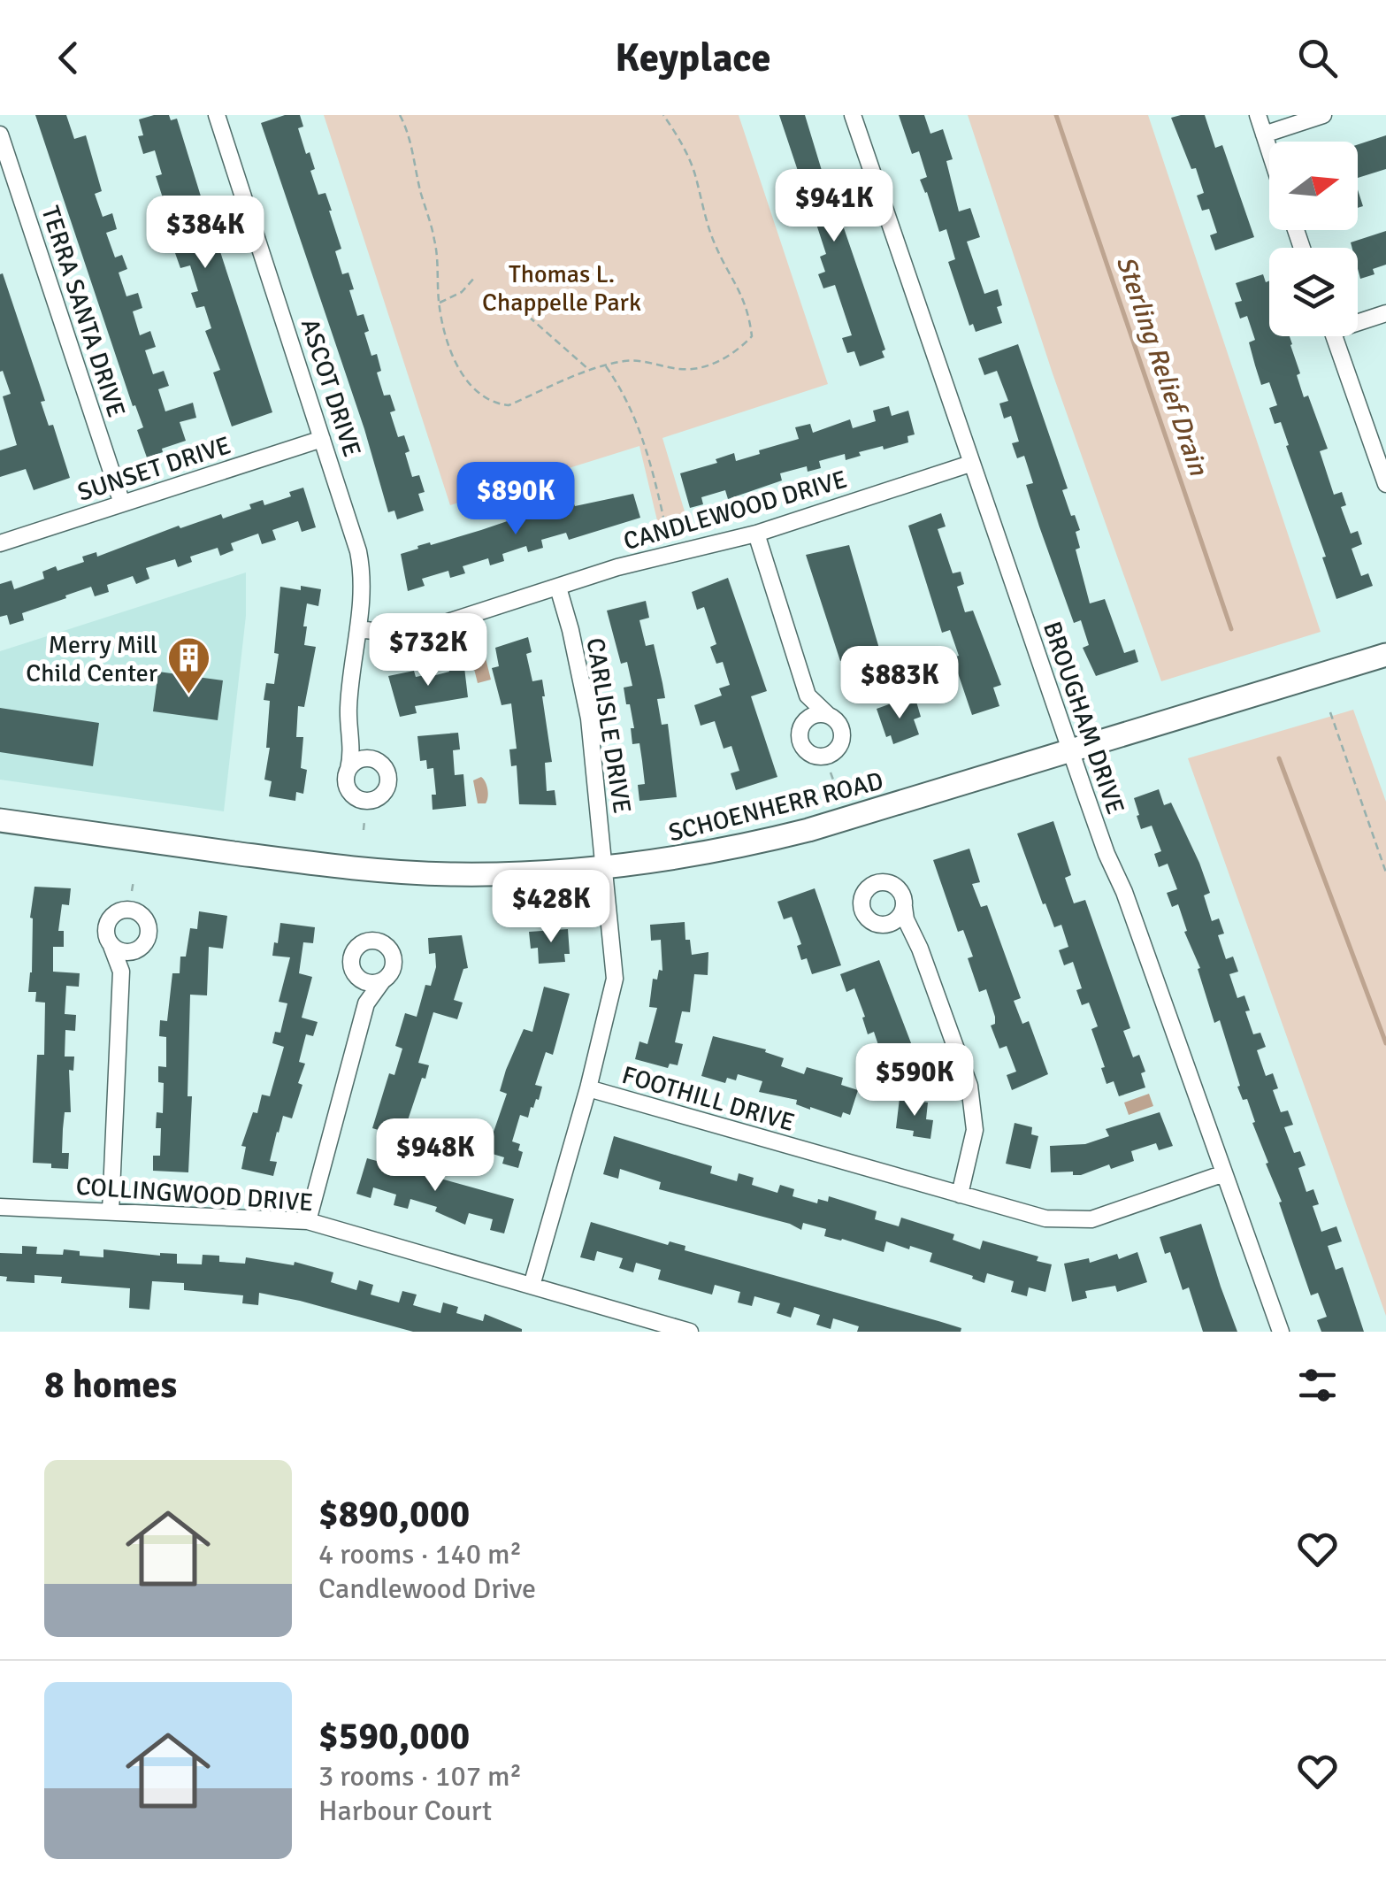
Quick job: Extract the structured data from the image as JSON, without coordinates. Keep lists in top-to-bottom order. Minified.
{"streets":{"main road":["SCHOENHERR ROAD"],"street":["TERRA SANTA DRIVE","ASCOT DRIVE","SUNSET DRIVE","CANDLEWOOD DRIVE","BROUGHAM DRIVE","CARLISLE DRIVE","FOOTHILL DRIVE","COLLINGWOOD DRIVE"]},"crossings":[["TERRA SANTA DRIVE","SUNSET DRIVE"],["ASCOT DRIVE","SUNSET DRIVE"],["ASCOT DRIVE","CANDLEWOOD DRIVE"],["CANDLEWOOD DRIVE","BROUGHAM DRIVE"],["CANDLEWOOD DRIVE","CARLISLE DRIVE"],["BROUGHAM DRIVE","SCHOENHERR ROAD"],["BROUGHAM DRIVE","FOOTHILL DRIVE"],["CARLISLE DRIVE","SCHOENHERR ROAD"],["CARLISLE DRIVE","FOOTHILL DRIVE"],["CARLISLE DRIVE","COLLINGWOOD DRIVE"]],"water":["Sterling Relief Drain"],"parks":["Thomas L. Chappelle Park"],"places":{"building":["Merry Mill Child Center"]},"north":"right","page":{"header":"Keyplace","price":["$941K","$384K","$890K","$732K","$883K","$428K","$590K","$948K"],"heading":"8 homes","list":[{"name":"$890,000","note":"4 rooms · 140 m² · Candlewood Drive"},{"name":"$590,000","note":"3 rooms · 107 m² · Harbour Court"}]}}
